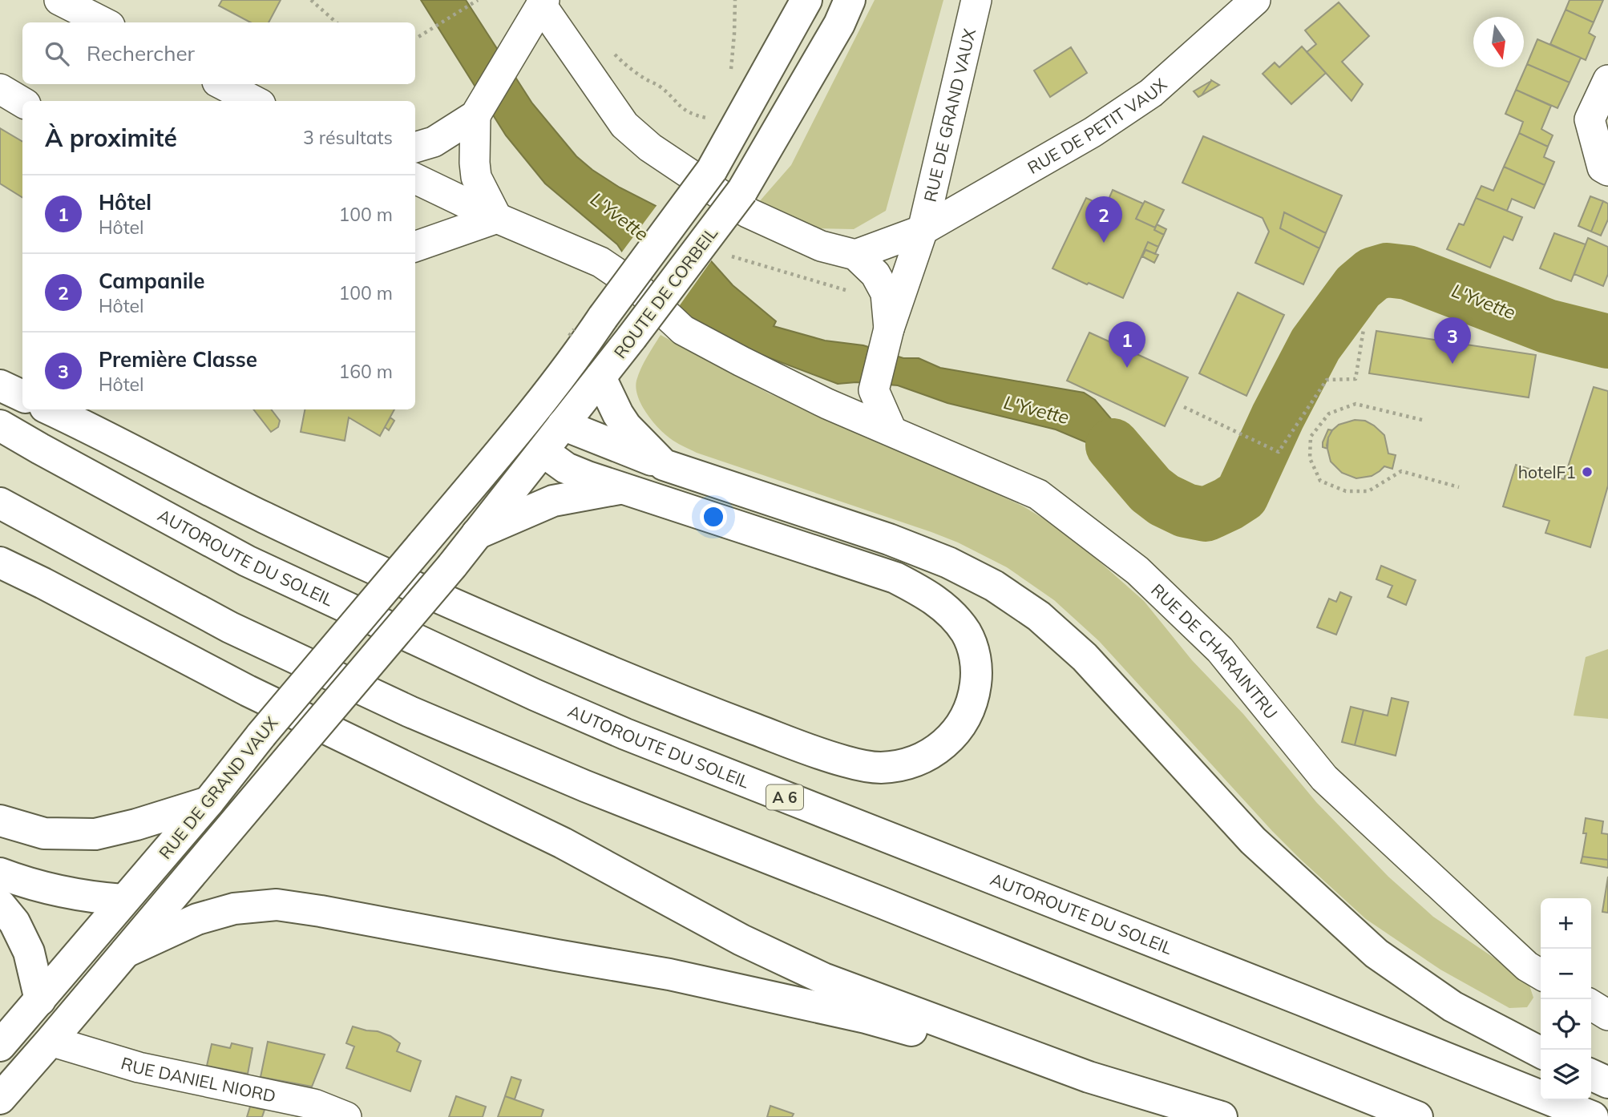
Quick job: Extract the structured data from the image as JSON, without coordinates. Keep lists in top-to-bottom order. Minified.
{"streets":{"main road":["RUE DE GRAND VAUX","ROUTE DE CORBEIL","AUTOROUTE DU SOLEIL","A 6"],"street":["RUE DE PETIT VAUX","RUE DE CHARAINTRU","RUE DANIEL NIORD"]},"crossings":[["RUE DE GRAND VAUX","RUE DE PETIT VAUX"],["RUE DE GRAND VAUX","ROUTE DE CORBEIL"],["RUE DE GRAND VAUX","RUE DANIEL NIORD"]],"water":["L'Yvette"],"places":["hotelF1"],"north":"bottom","page":{"search":"Rechercher","heading":["À proximité","3 résultats"],"list":[{"mark":"1","name":"Hôtel","note":"Hôtel","value":"100 m"},{"mark":"2","name":"Campanile","note":"Hôtel","value":"100 m"},{"mark":"3","name":"Première Classe","note":"Hôtel","value":"160 m"}],"pins":["2","3","1"],"map_buttons":["+","−"]}}
